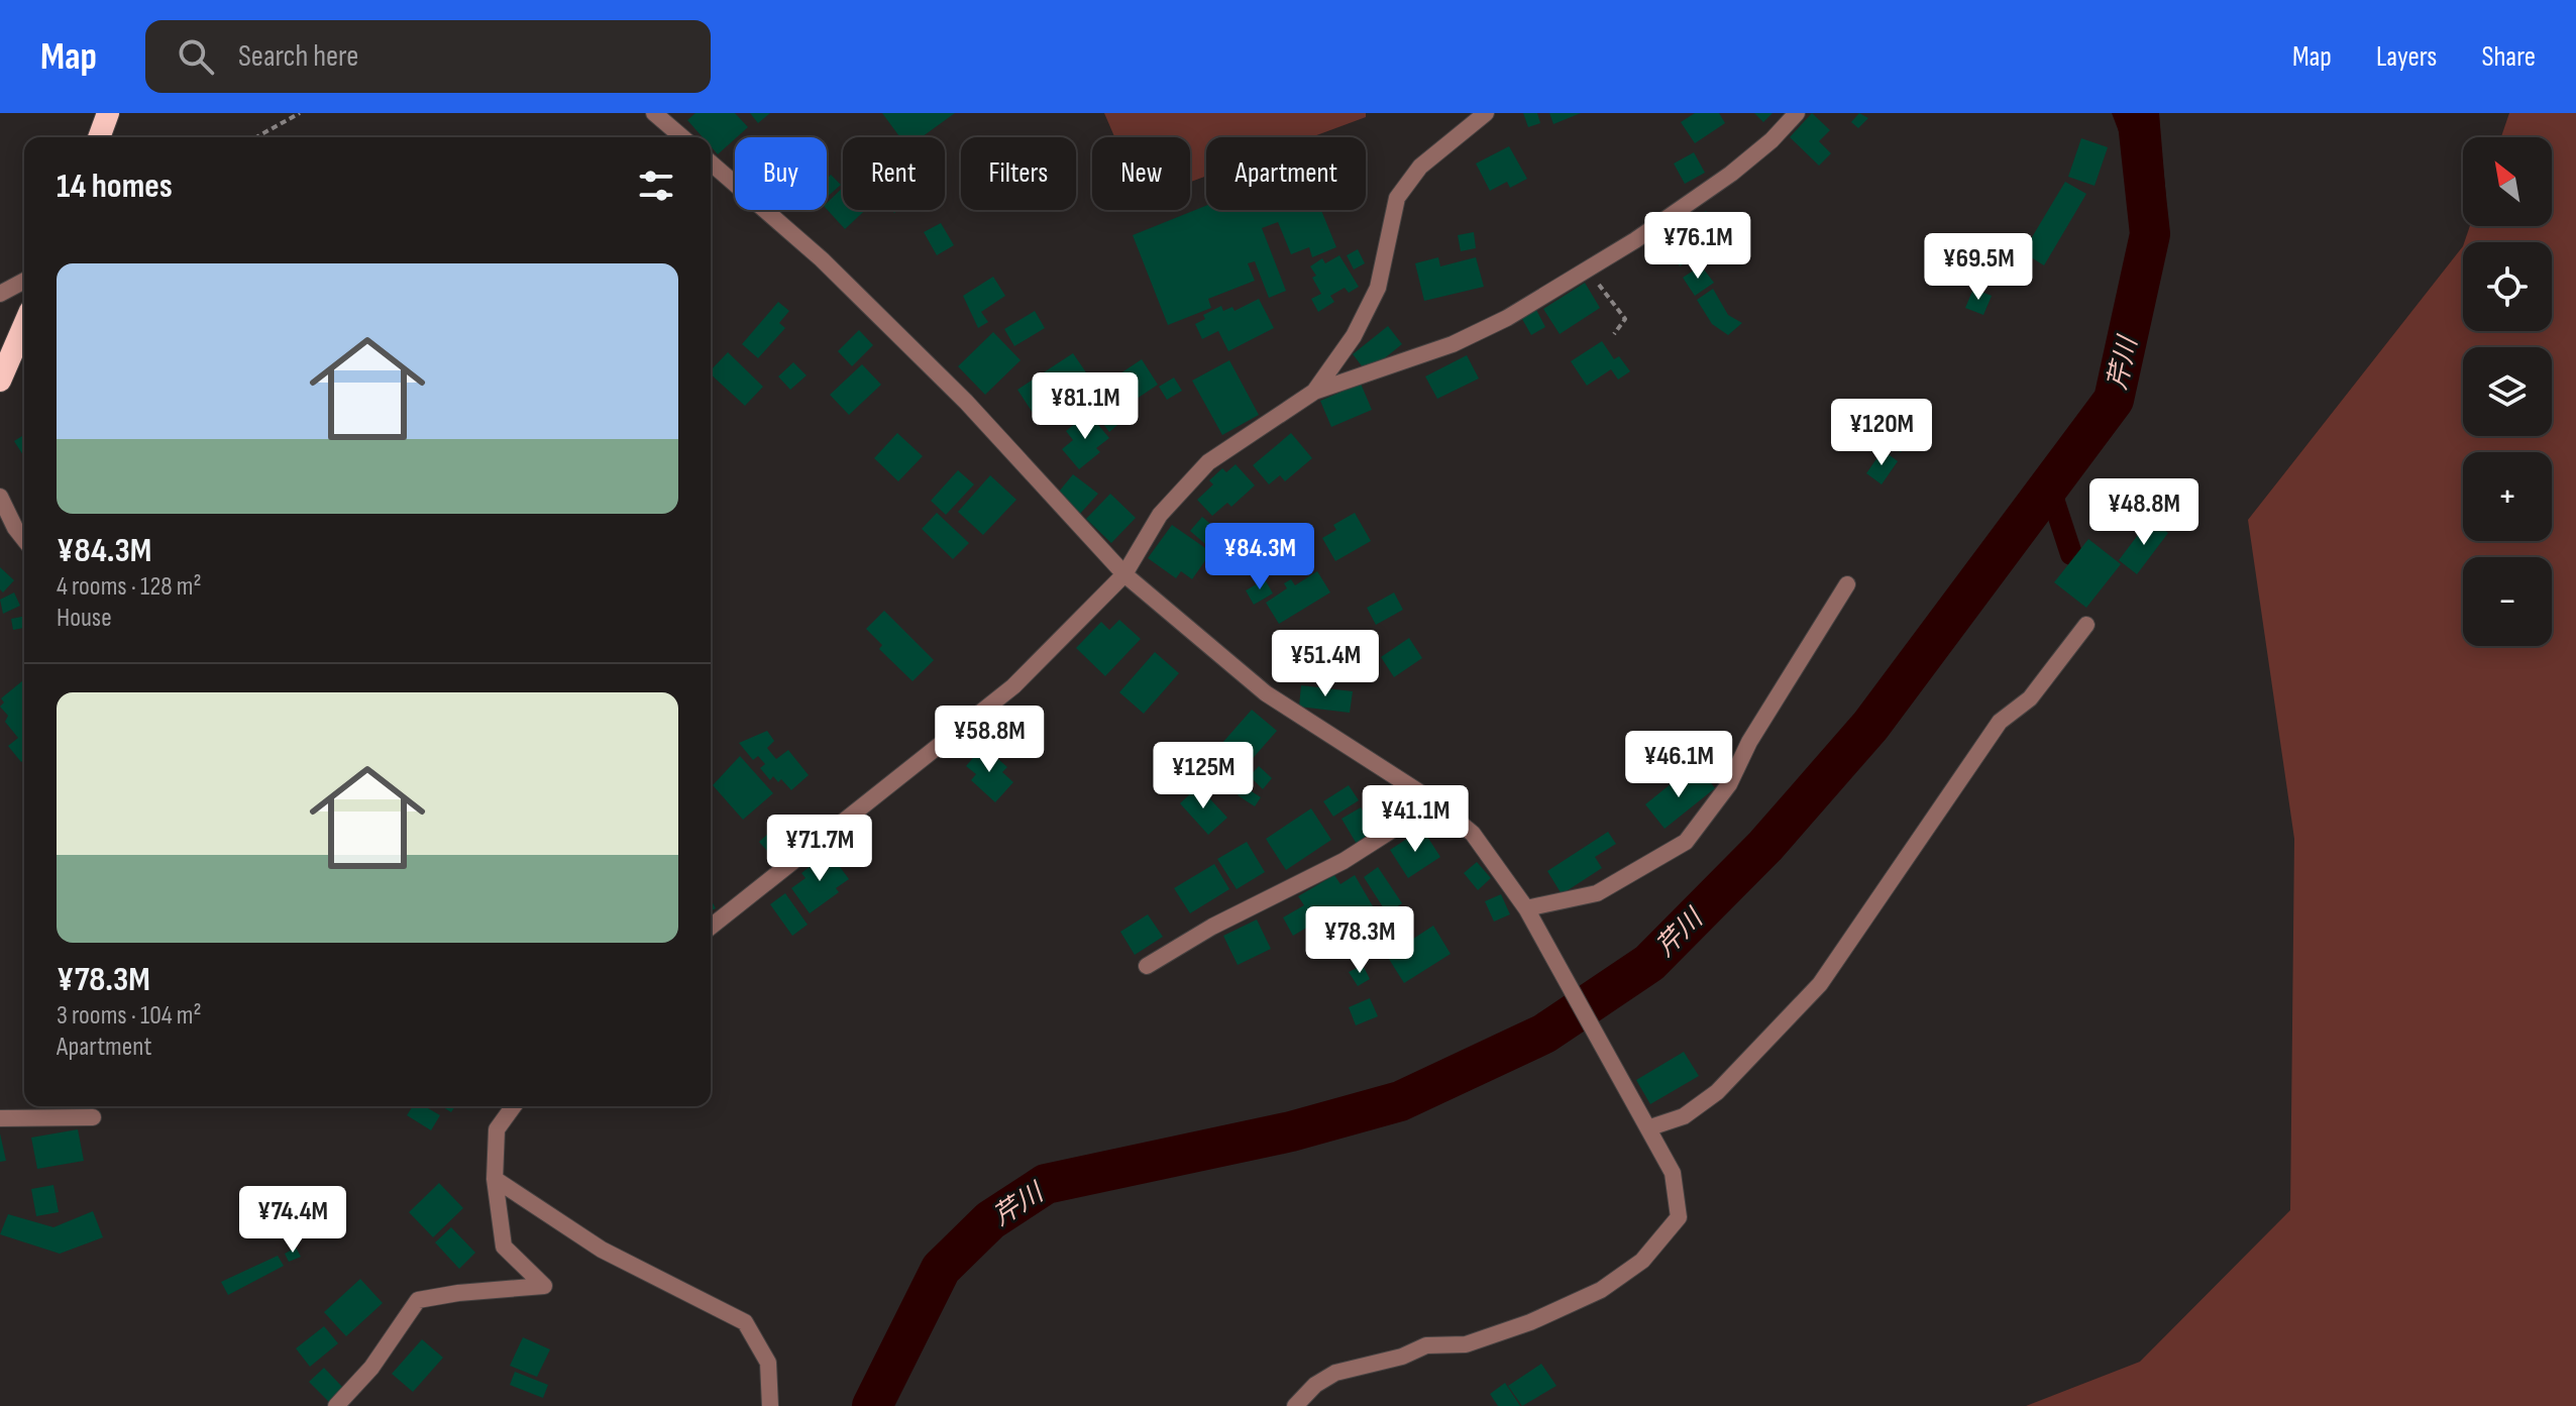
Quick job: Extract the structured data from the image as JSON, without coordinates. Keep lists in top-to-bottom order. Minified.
{"water":["芹川"],"north":"top left","page":{"header":"Map","search":"Search here","nav":["Map","Layers","Share"],"map_buttons":["+","−"],"chip":["Buy","Rent","Filters","New","Apartment"],"heading":"14 homes","price":["¥76.1M","¥69.5M","¥81.1M","¥120M","¥48.8M","¥84.3M","¥51.4M","¥58.8M","¥46.1M","¥125M","¥41.1M","¥71.7M","¥78.3M","¥74.4M"],"list":[{"name":"¥84.3M","note":"4 rooms · 128 m² · House"},{"name":"¥78.3M","note":"3 rooms · 104 m² · Apartment"}]}}
